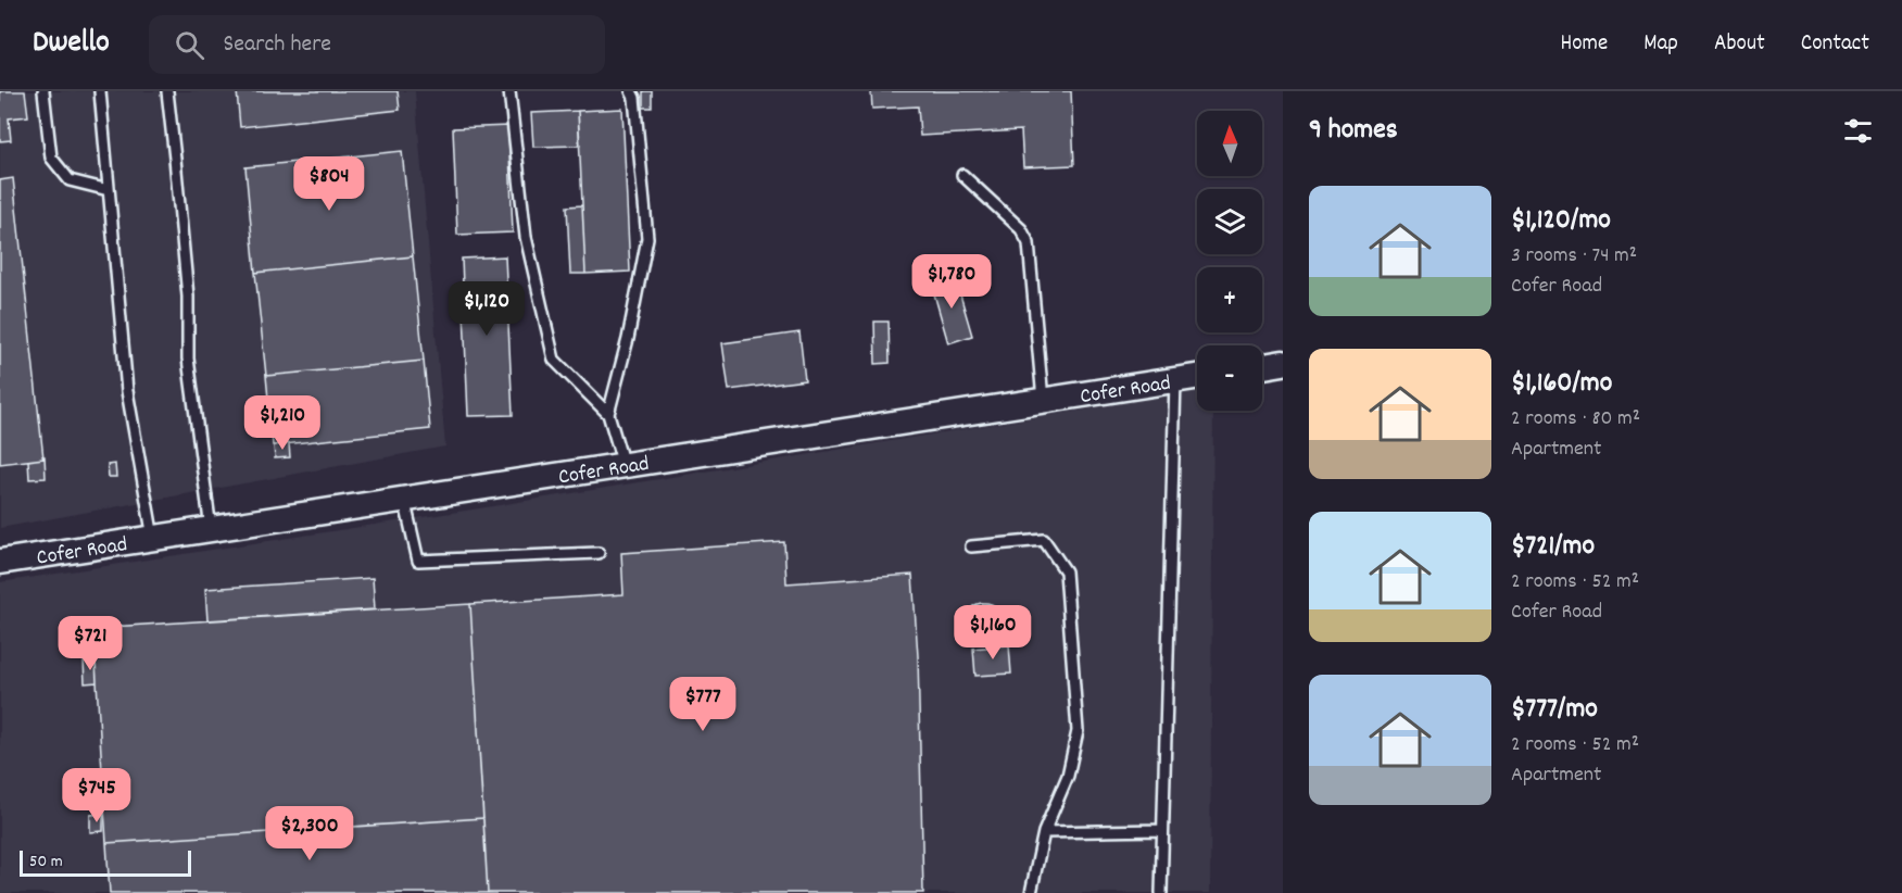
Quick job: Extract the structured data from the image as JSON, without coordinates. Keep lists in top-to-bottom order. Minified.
{"streets":{"street":["Cofer Road"]},"scale_bar":"50 m","north":"top","page":{"header":"Dwello","search":"Search here","nav":["Home","Map","About","Contact"],"heading":"9 homes","map_buttons":["+","−"],"price":["$804","$1,780","$1,120","$1,210","$1,160","$721","$777","$745","$2,300"],"list":[{"name":"$1,120/mo","note":"3 rooms · 74 m² · Cofer Road"},{"name":"$1,160/mo","note":"2 rooms · 80 m² · Apartment"},{"name":"$721/mo","note":"2 rooms · 52 m² · Cofer Road"},{"name":"$777/mo","note":"2 rooms · 52 m² · Apartment"}],"scale":"50 m"}}
